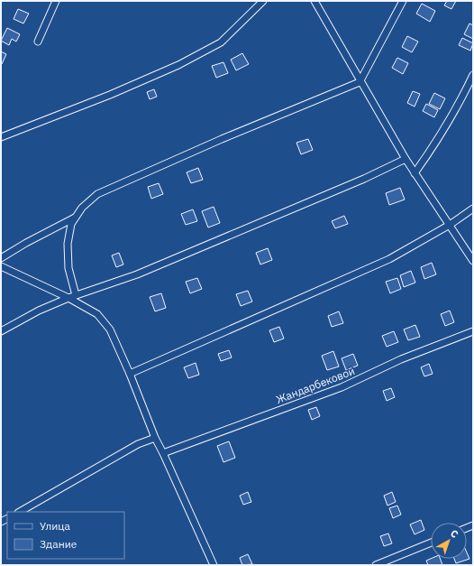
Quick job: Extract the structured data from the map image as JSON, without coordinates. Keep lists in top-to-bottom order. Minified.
{"streets":{"street":["Жандарбековой"]},"legend":["Улица","Здание"],"north":"top right"}
